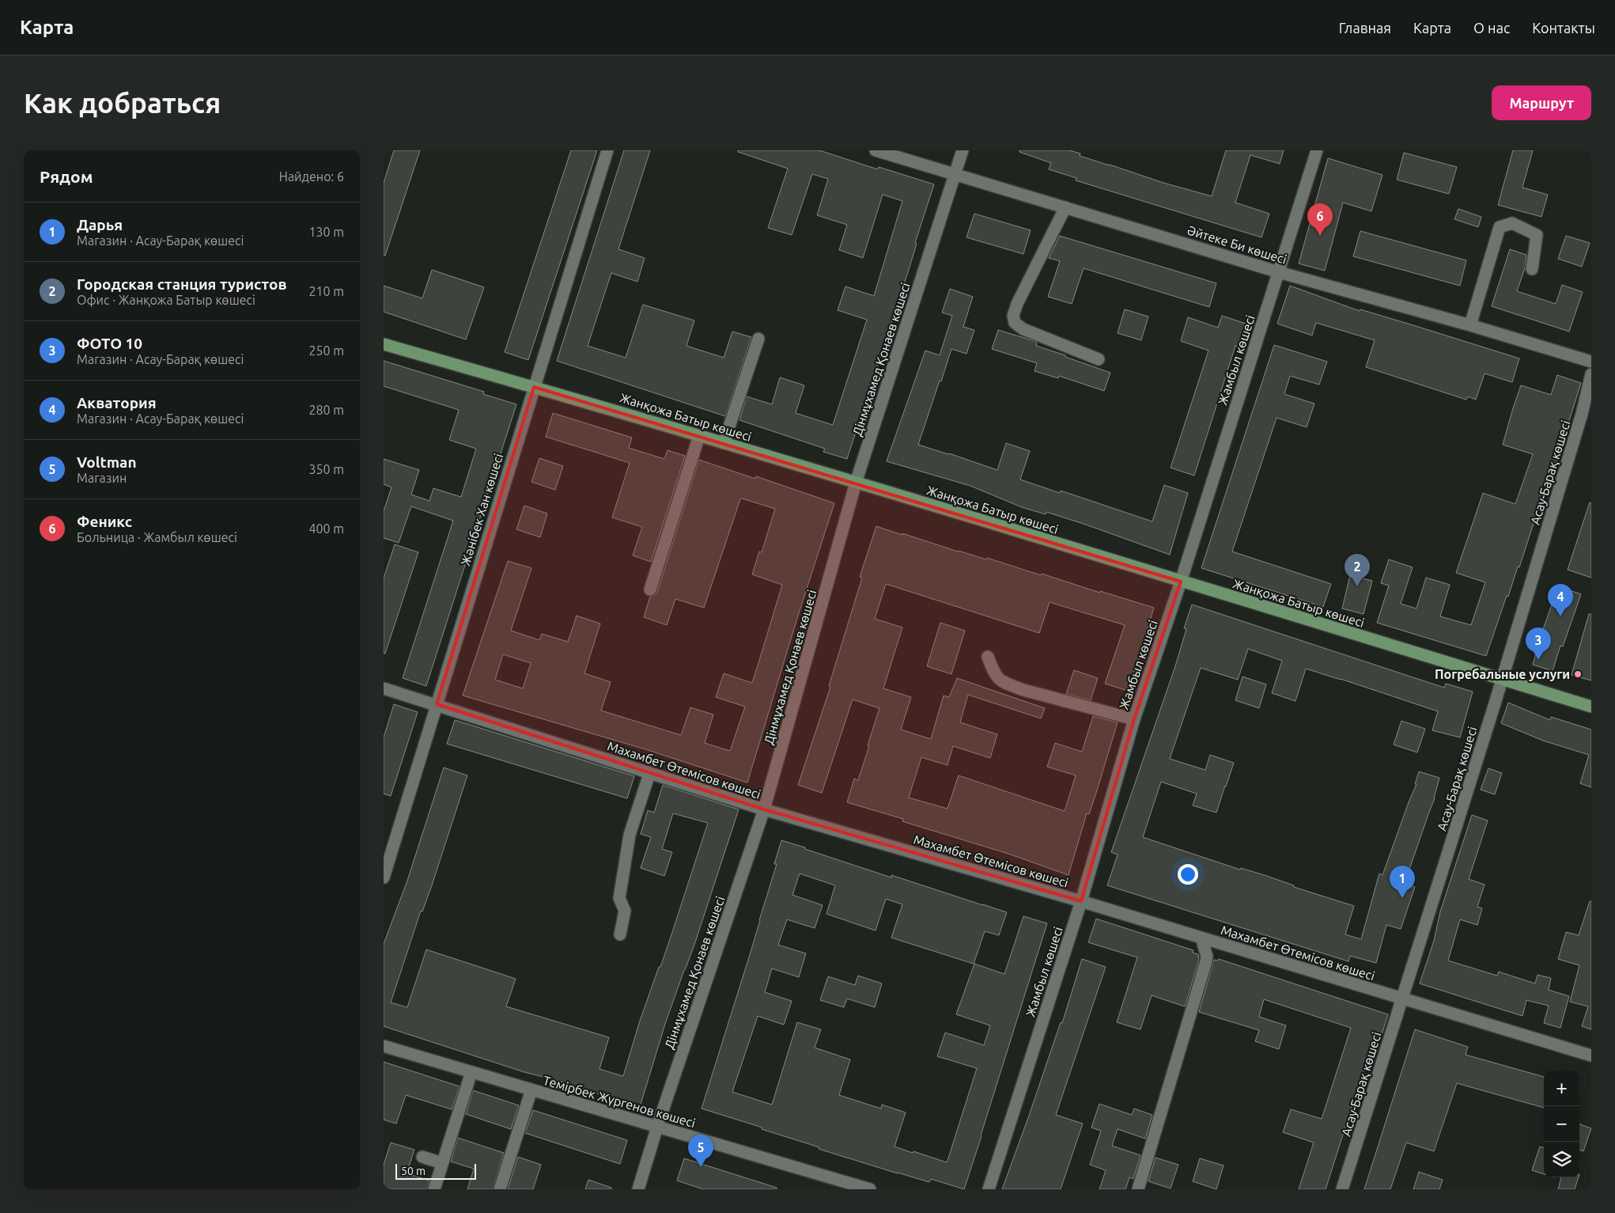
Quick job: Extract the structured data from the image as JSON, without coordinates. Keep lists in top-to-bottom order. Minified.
{"streets":{"main road":["Жанқожа Батыр көшесі"],"street":["Әйтеке Би көшесі","Дінмұхамед Қонаев көшесі","Жамбыл көшесі","Асау-Барақ көшесі","Жәнібек Хан көшесі","Махамбет Өтемісов көшесі","Темірбек Жүргенов көшесі"]},"crossings":[["Әйтеке Би көшесі","Дінмұхамед Қонаев көшесі"],["Әйтеке Би көшесі","Жамбыл көшесі"],["Дінмұхамед Қонаев көшесі","Жанқожа Батыр көшесі"],["Дінмұхамед Қонаев көшесі","Махамбет Өтемісов көшесі"],["Дінмұхамед Қонаев көшесі","Темірбек Жүргенов көшесі"],["Жамбыл көшесі","Жанқожа Батыр көшесі"],["Жамбыл көшесі","Махамбет Өтемісов көшесі"],["Жанқожа Батыр көшесі","Асау-Барақ көшесі"],["Жанқожа Батыр көшесі","Жәнібек Хан көшесі"],["Асау-Барақ көшесі","Махамбет Өтемісов көшесі"],["Жәнібек Хан көшесі","Махамбет Өтемісов көшесі"]],"places":["Погребальные услуги"],"scale_bar":"50 m","page":{"header":"Карта","nav":["Главная","Карта","О нас","Контакты"],"buttons":"Маршрут","title":"Как добраться","heading":["Рядом","Найдено: 6"],"list":[{"mark":"1","name":"Дарья","note":"Магазин · Асау-Барақ көшесі","value":"130 m"},{"mark":"2","name":"Городская станция туристов","note":"Офис · Жанқожа Батыр көшесі","value":"210 m"},{"mark":"3","name":"ФОТО 10","note":"Магазин · Асау-Барақ көшесі","value":"250 m"},{"mark":"4","name":"Акватория","note":"Магазин · Асау-Барақ көшесі","value":"280 m"},{"mark":"5","name":"Voltman","note":"Магазин","value":"350 m"},{"mark":"6","name":"Феникс","note":"Больница · Жамбыл көшесі","value":"400 m"}],"pins":["6","2","4","3","1","5"],"map_buttons":["+","−"],"scale":"50 m"}}
